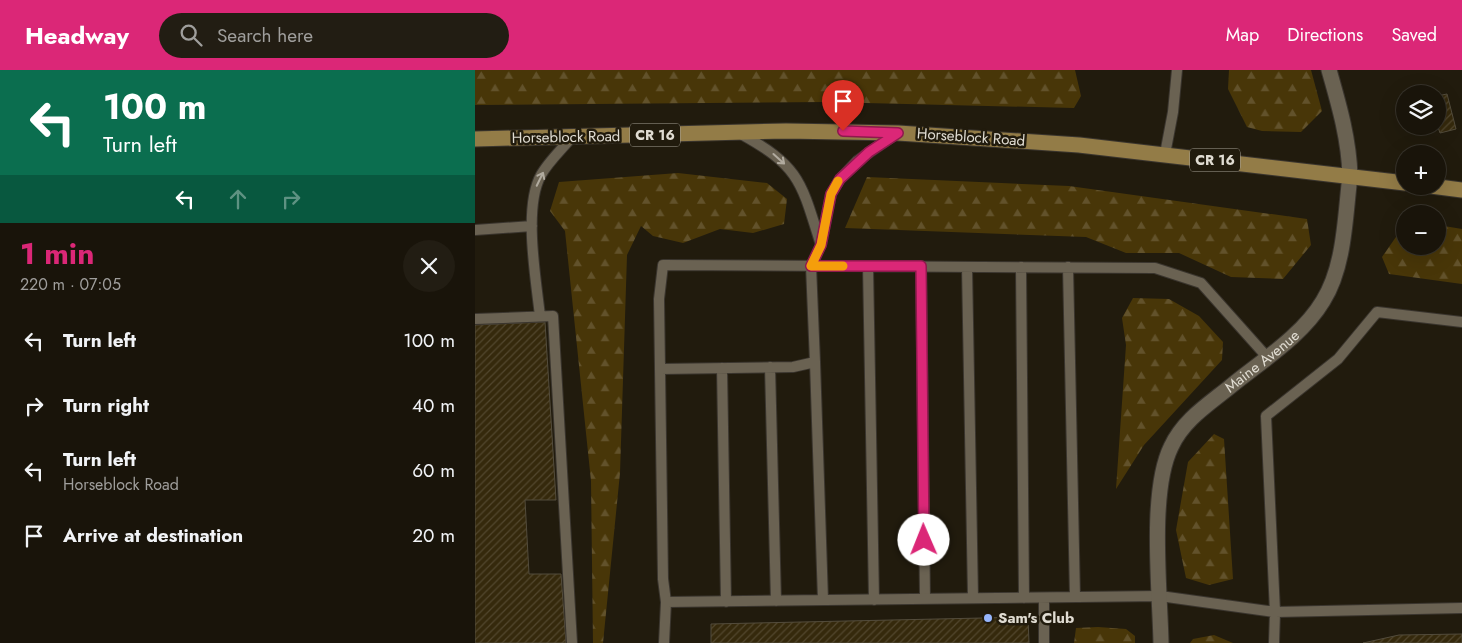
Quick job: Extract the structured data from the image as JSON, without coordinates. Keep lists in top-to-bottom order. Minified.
{"streets":{"main road":["CR 16","Horseblock Road"],"street":["Maine Avenue"]},"crossings":[["Horseblock Road","Maine Avenue"]],"places":["Sam's Club"],"page":{"header":"Headway","search":"Search here","nav":["Map","Directions","Saved"],"turn":["100 m","Turn left"],"map_buttons":["+","−"],"heading":["1 min","220 m · 07:05"],"list":[{"name":"Turn left","value":"100 m"},{"name":"Turn right","value":"40 m"},{"name":"Turn left","note":"Horseblock Road","value":"60 m"},{"name":"Arrive at destination","value":"20 m"}]}}
